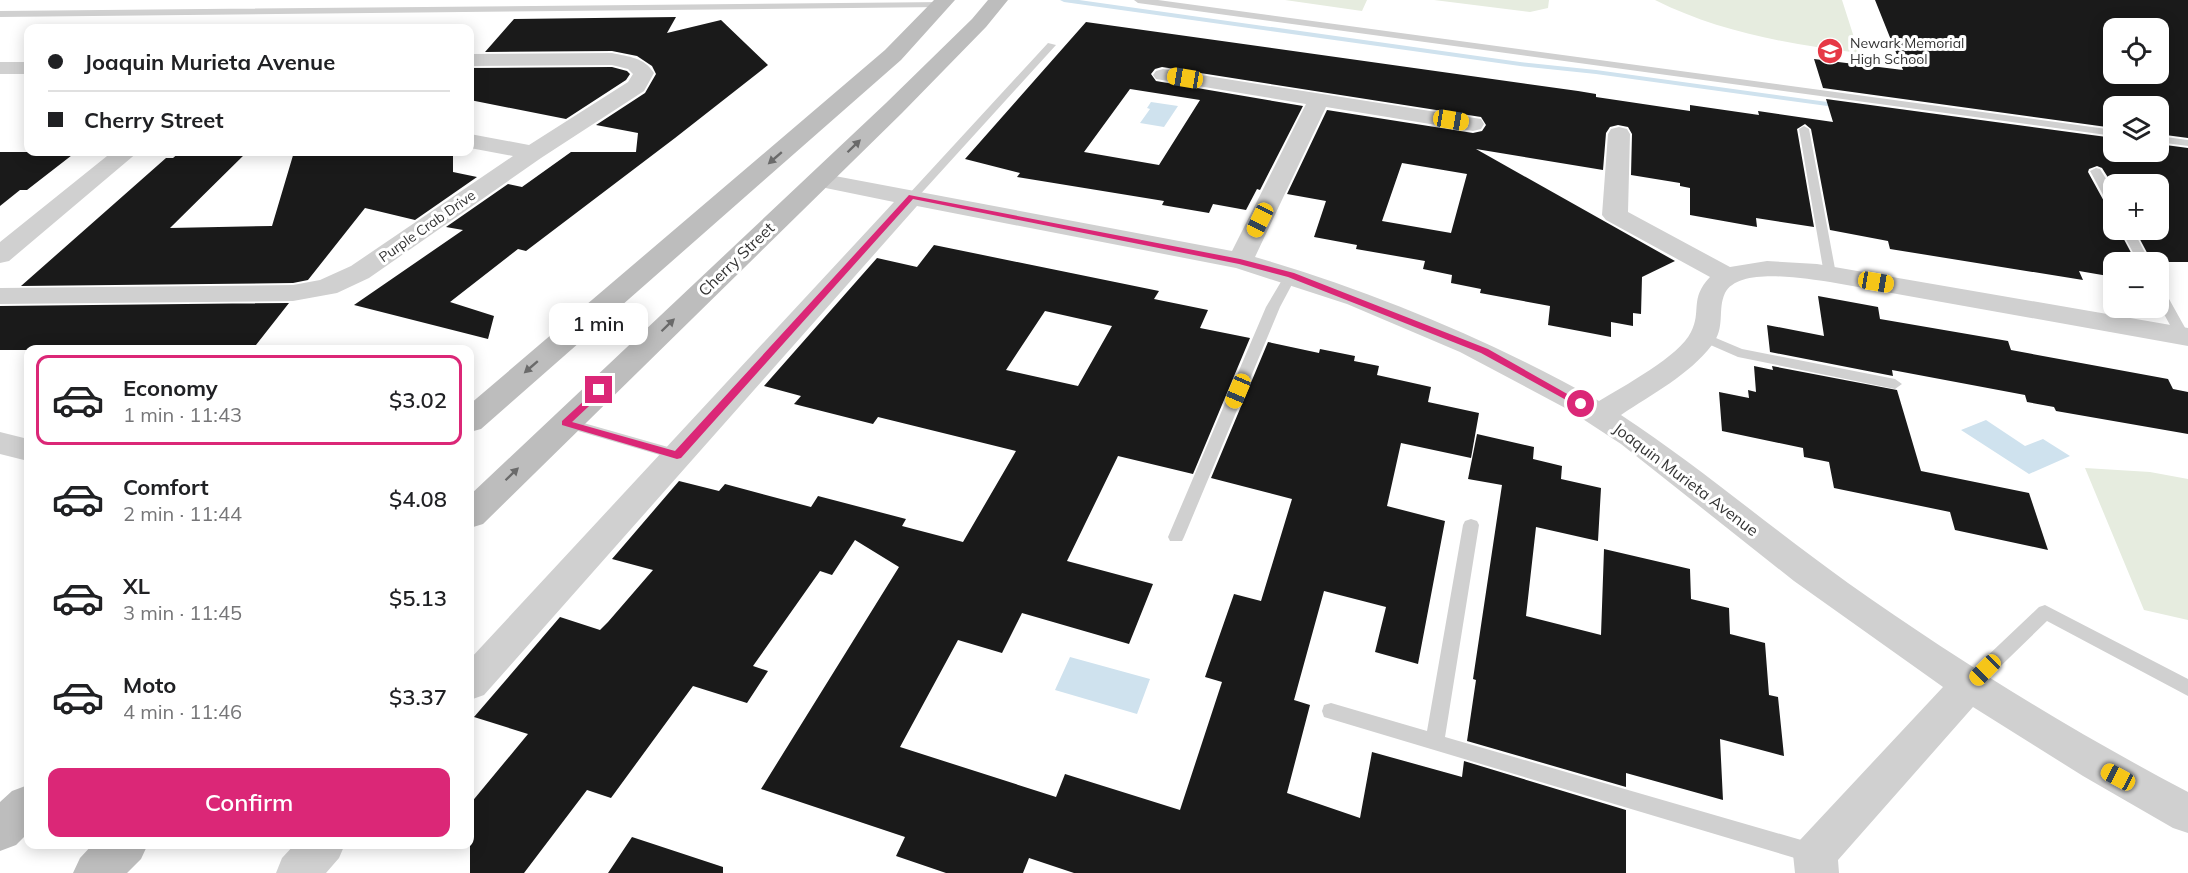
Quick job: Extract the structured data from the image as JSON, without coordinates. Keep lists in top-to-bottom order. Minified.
{"streets":{"main road":["Cherry Street"],"street":["Purple Crab Drive","Joaquin Murieta Avenue"]},"crossings":[["Cherry Street","Joaquin Murieta Avenue"]],"places":{"school or university":["Newark Memorial High School"]},"page":{"map_buttons":["+","−"],"banner":["Joaquin Murieta Avenue","Cherry Street"],"bubble":"1 min","list":[{"name":"Economy","note":"1 min · 11:43","value":"$3.02"},{"name":"Comfort","note":"2 min · 11:44","value":"$4.08"},{"name":"XL","note":"3 min · 11:45","value":"$5.13"},{"name":"Moto","note":"4 min · 11:46","value":"$3.37"}],"buttons":"Confirm"}}
